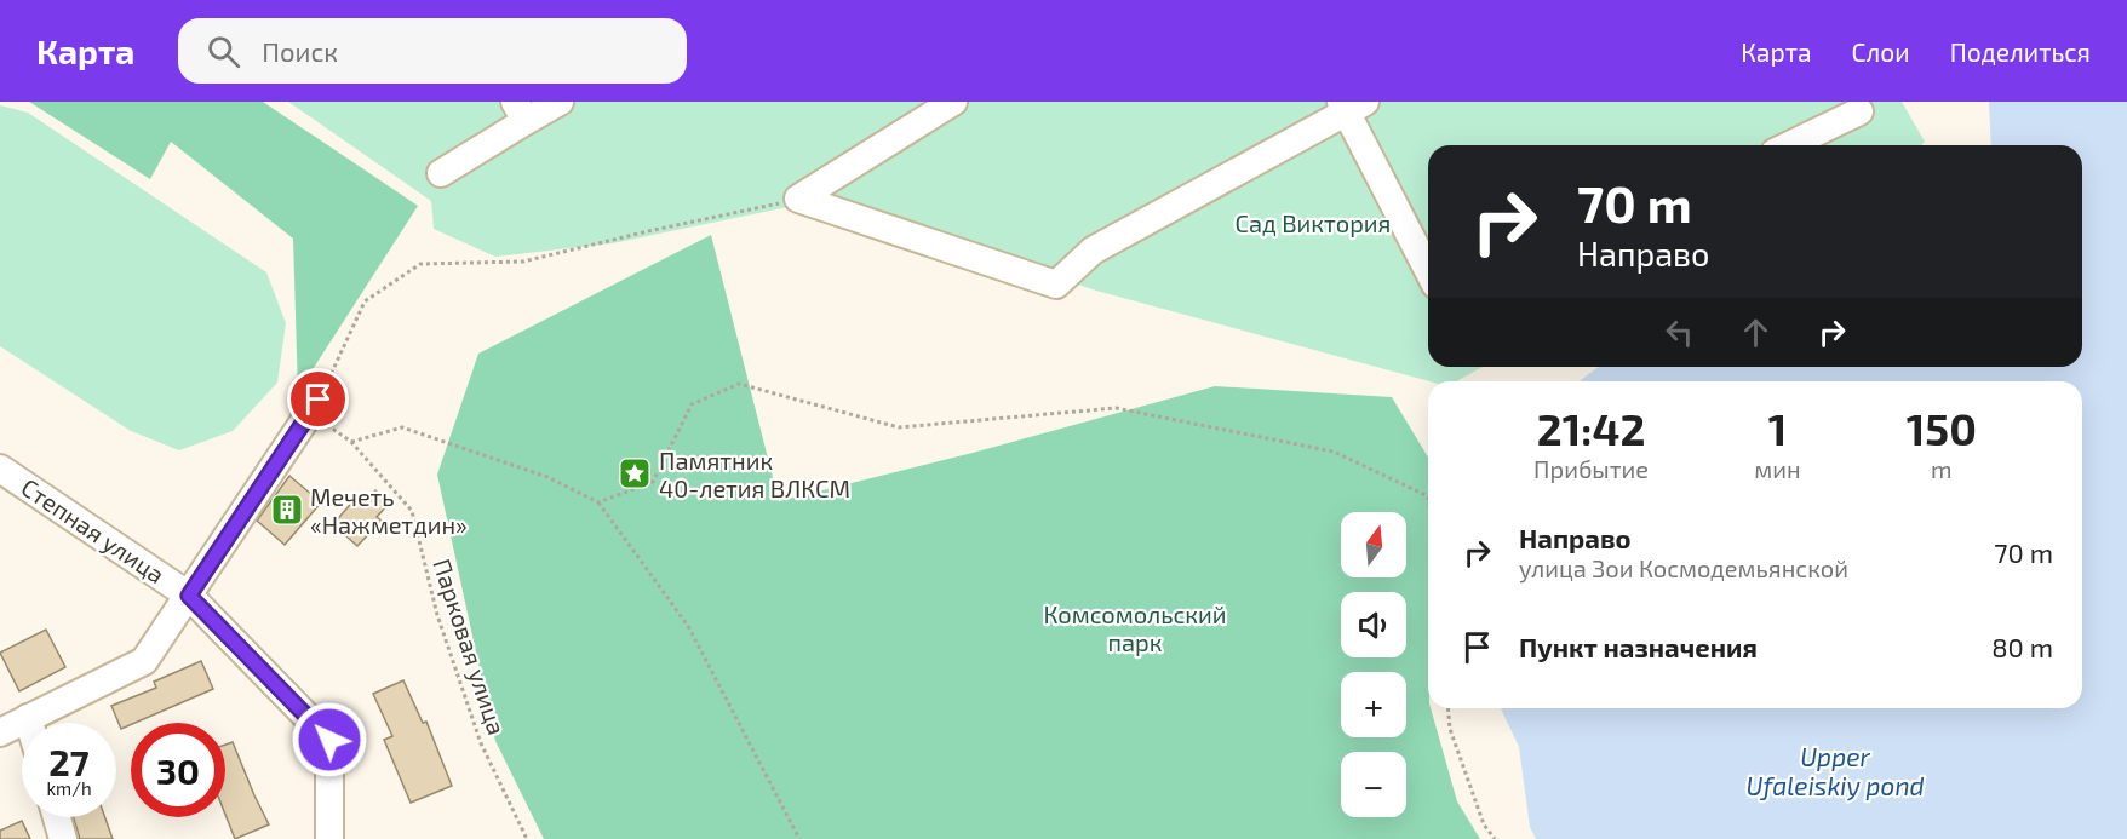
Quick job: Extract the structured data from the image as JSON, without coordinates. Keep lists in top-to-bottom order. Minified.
{"streets":{"street":["Степная улица"],"path":["Парковая улица"]},"water":["Upper Ufaleiskiy pond"],"parks":["Сад Виктория","Комсомольский парк"],"places":{"place":["Памятник 40-летия ВЛКСМ"],"building":["Мечеть «Нажметдин»"]},"north":"top","page":{"header":"Карта","search":"Поиск","nav":["Карта","Слои","Поделиться"],"turn":["70 m","Направо"],"eta":["21:42","Прибытие","1","мин","150","m"],"list":[{"name":"Направо","note":"улица Зои Космодемьянской","value":"70 m"},{"name":"Пункт назначения","value":"80 m"}],"map_buttons":["+","−"],"speed":"27 km/h","limit":"30"}}
